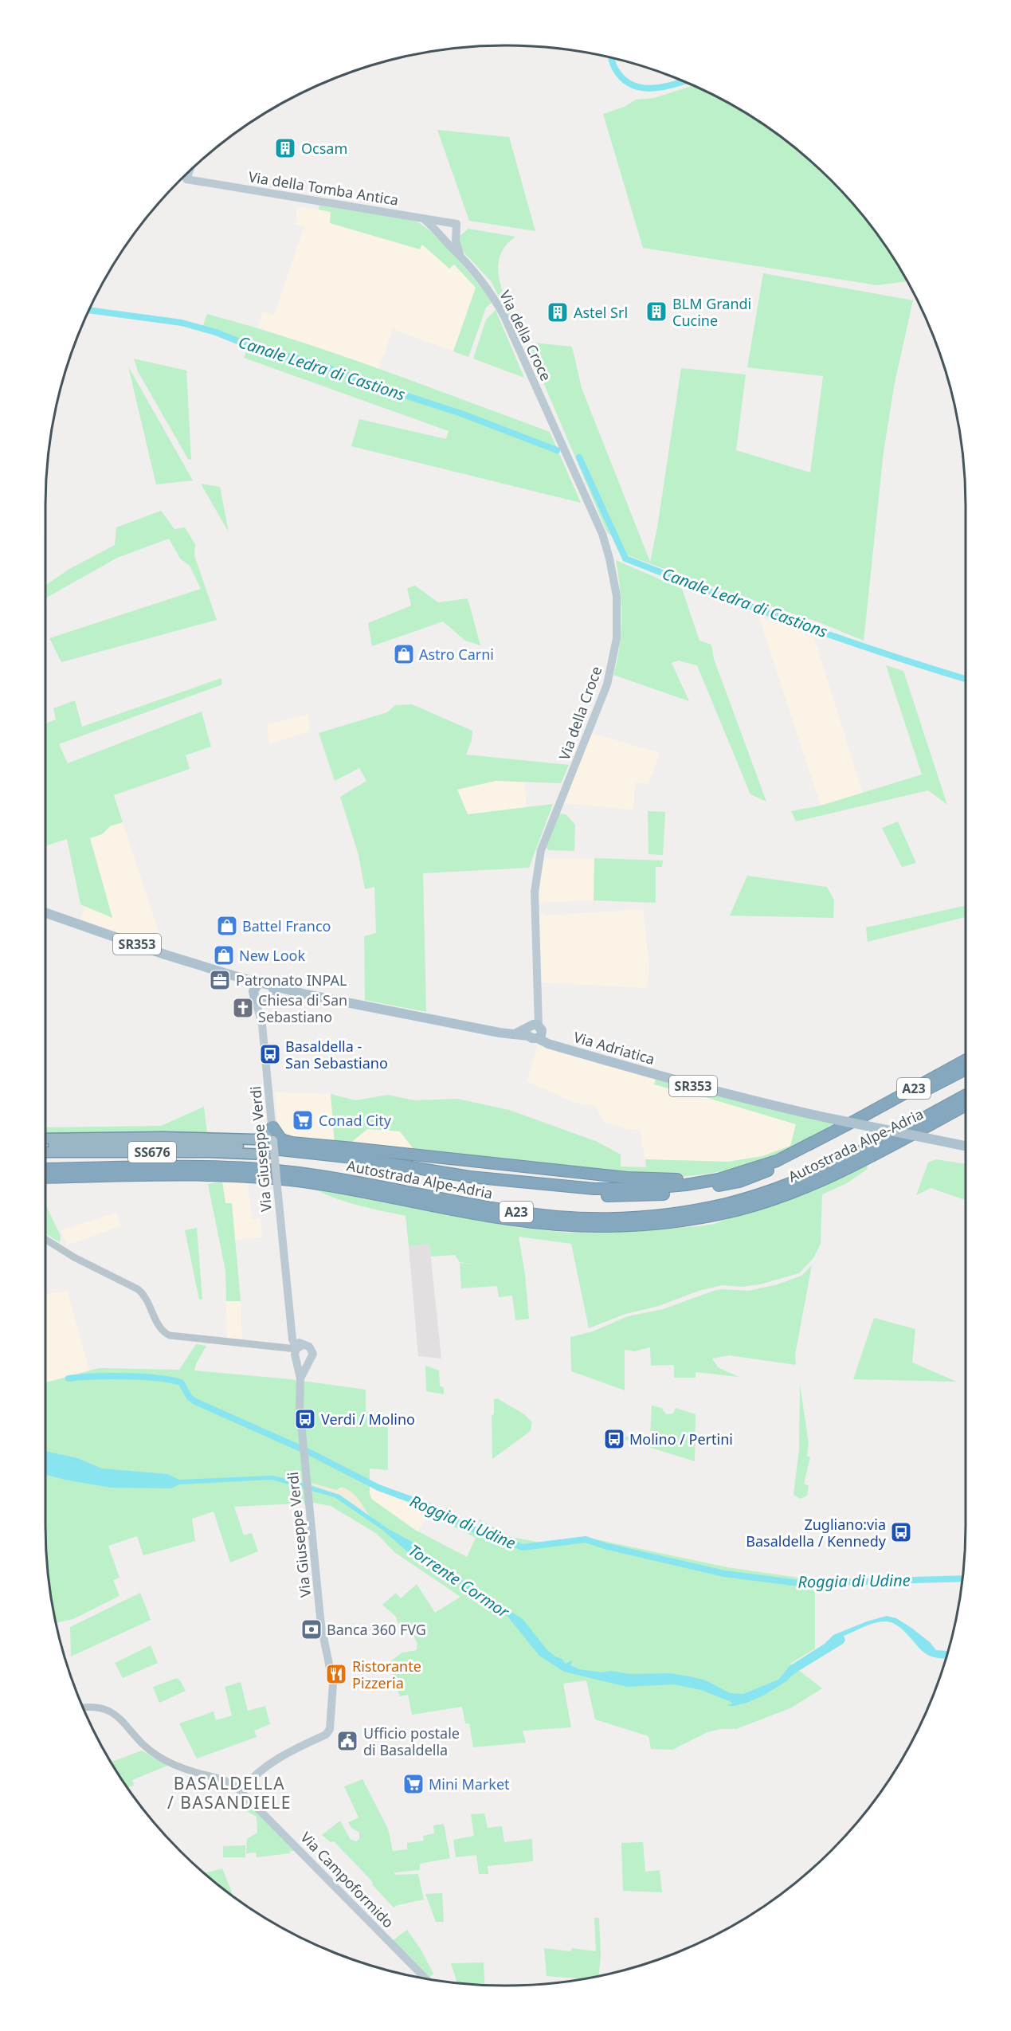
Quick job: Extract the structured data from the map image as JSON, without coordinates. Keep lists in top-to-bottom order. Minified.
{"streets":{"highway":["A23","Autostrada Alpe-Adria","SS676"],"main road":["Via della Tomba Antica","Via della Croce","SR353","Via Adriatica","Via Giuseppe Verdi","Via Campoformido"]},"crossings":[["Via della Tomba Antica","Via della Croce"],["Via della Croce","Via Adriatica"],["SR353","Via Adriatica"],["SR353","Via Giuseppe Verdi"],["Via Adriatica","Via Giuseppe Verdi"],["A23","Via Giuseppe Verdi"],["A23","SS676"],["Via Giuseppe Verdi","SS676"],["Via Giuseppe Verdi","Via Campoformido"]],"districts":["BASALDELLA / BASANDIELE"],"water":["Canale Ledra di Castions","Roggia di Udine","Torrente Cormor"],"places":{"building":["Ocsam","BLM Grandi Cucine","Astel Srl"],"shop":["Astro Carni","Battel Franco","New Look"],"office":["Patronato INPAL"],"church":["Chiesa di San Sebastiano"],"bus stop":["Basaldella - San Sebastiano","Verdi / Molino","Molino / Pertini","Zugliano:via Basaldella / Kennedy"],"supermarket":["Conad City","Mini Market"],"bank":["Banca 360 FVG"],"restaurant":["Ristorante Pizzeria"],"public building":["Ufficio postale di Basaldella"]}}
